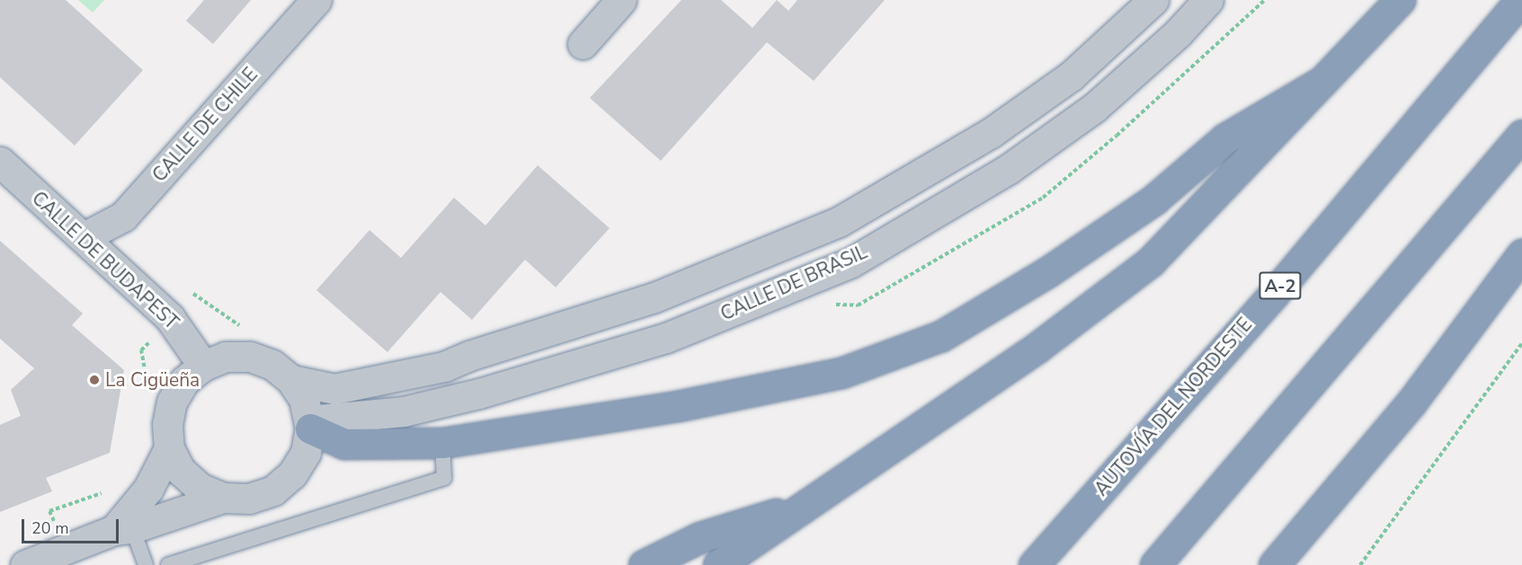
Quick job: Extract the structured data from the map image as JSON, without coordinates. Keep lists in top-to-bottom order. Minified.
{"streets":{"highway":["A-2","AUTOVÍA DEL NORDESTE"],"street":["CALLE DE CHILE","CALLE DE BUDAPEST","CALLE DE BRASIL"]},"crossings":[["CALLE DE CHILE","CALLE DE BUDAPEST"],["CALLE DE BUDAPEST","CALLE DE BRASIL"]],"places":["La Cigüeña"],"scale_bar":"20 m"}
